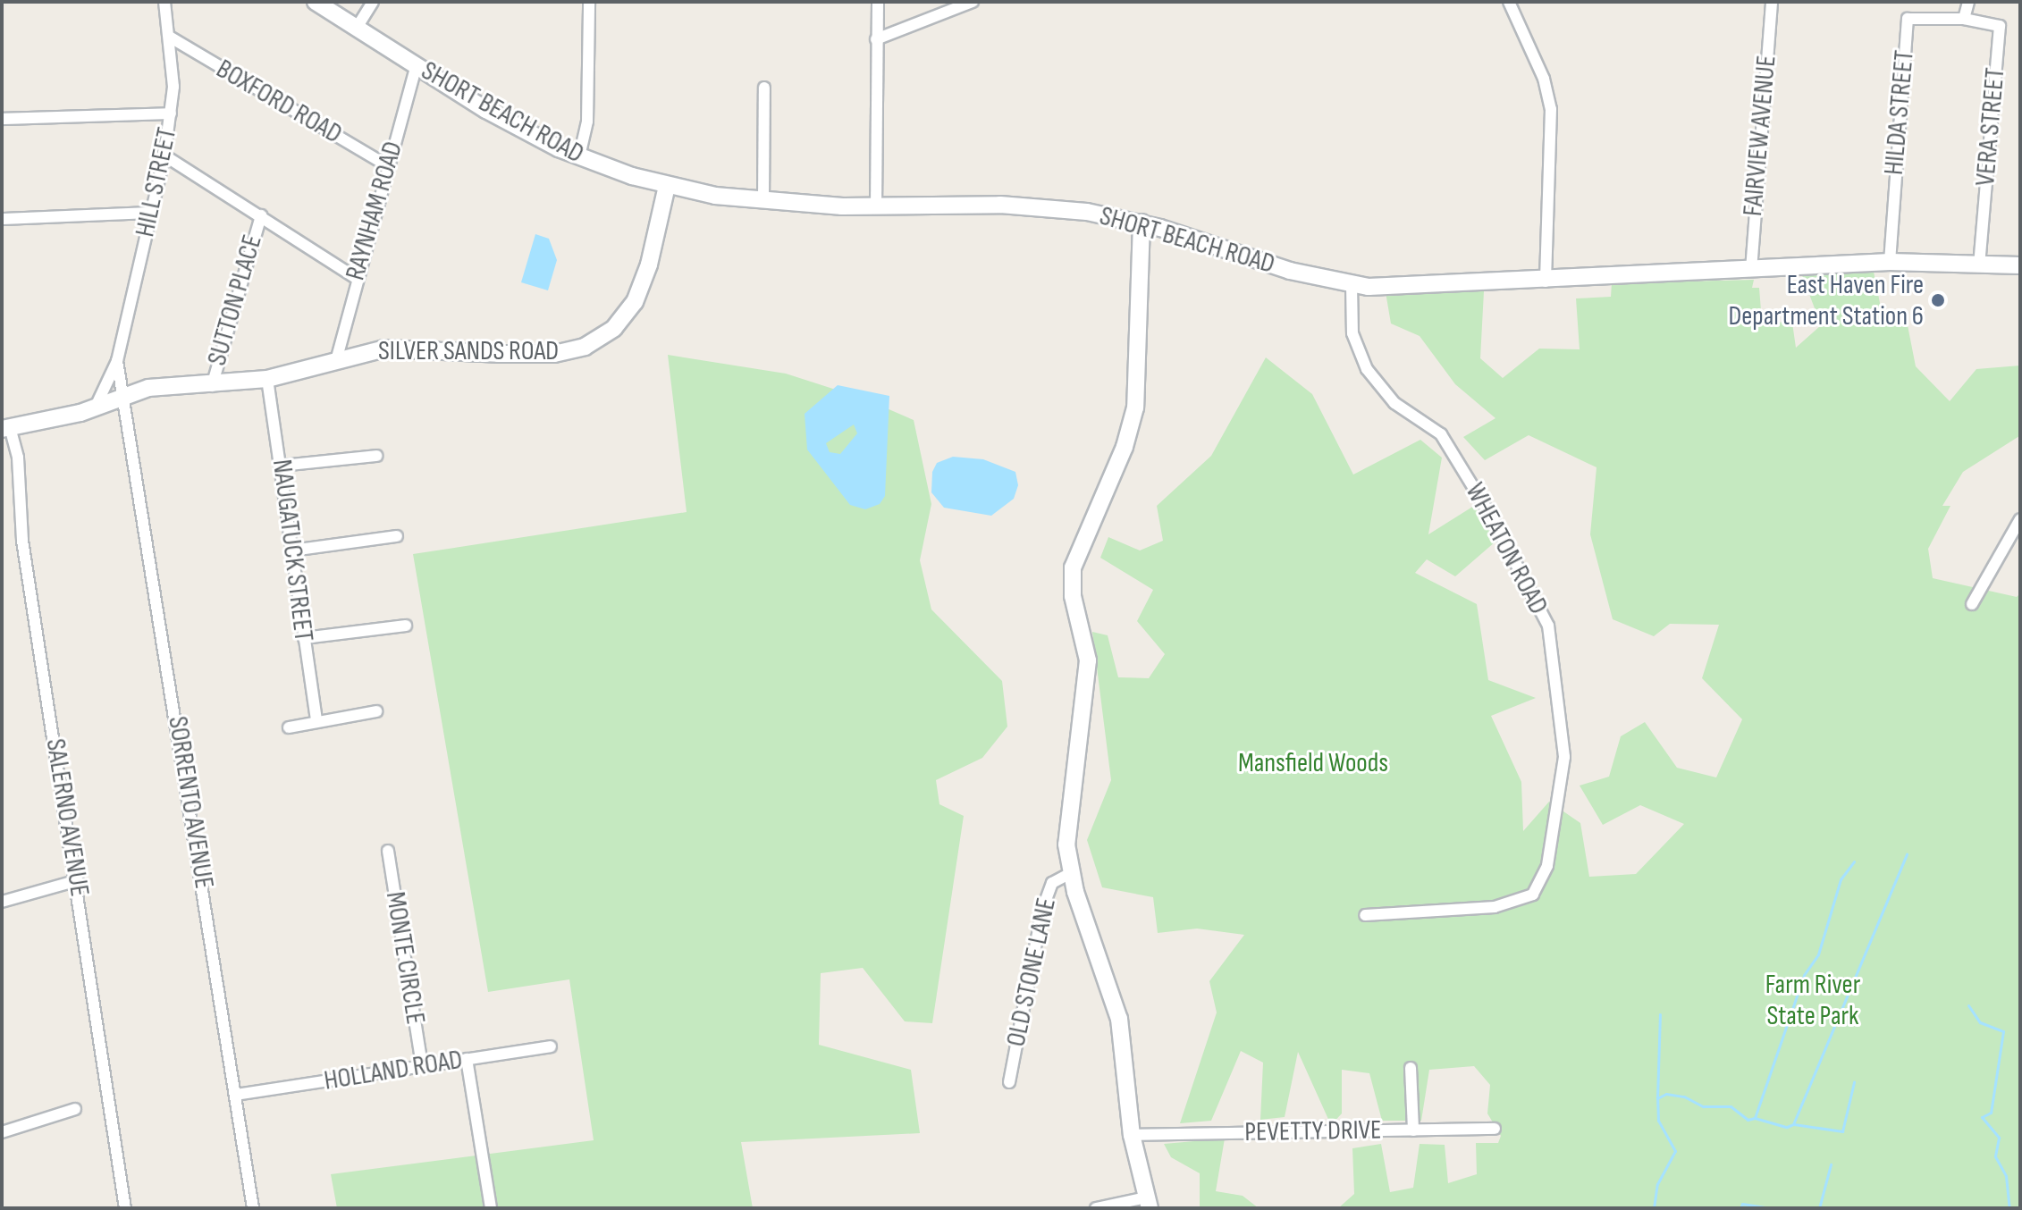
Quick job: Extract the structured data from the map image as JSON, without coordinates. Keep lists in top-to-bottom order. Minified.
{"streets":{"main road":["SHORT BEACH ROAD","SILVER SANDS ROAD"],"street":["BOXFORD ROAD","HILDA STREET","VERA STREET","FAIRVIEW AVENUE","HILL STREET","RAYNHAM ROAD","SUTTON PLACE","WHEATON ROAD","NAUGATUCK STREET","SORRENTO AVENUE","SALERNO AVENUE","MONTE CIRCLE","OLD STONE LANE","HOLLAND ROAD","PEVETTY DRIVE"]},"crossings":[["BOXFORD ROAD","HILL STREET"],["BOXFORD ROAD","RAYNHAM ROAD"],["SHORT BEACH ROAD","HILDA STREET"],["SHORT BEACH ROAD","VERA STREET"],["SHORT BEACH ROAD","FAIRVIEW AVENUE"],["SHORT BEACH ROAD","RAYNHAM ROAD"],["SHORT BEACH ROAD","SILVER SANDS ROAD"],["SHORT BEACH ROAD","WHEATON ROAD"],["HILDA STREET","VERA STREET"],["HILL STREET","SILVER SANDS ROAD"],["HILL STREET","SORRENTO AVENUE"],["RAYNHAM ROAD","SILVER SANDS ROAD"],["SUTTON PLACE","SILVER SANDS ROAD"],["SILVER SANDS ROAD","NAUGATUCK STREET"],["SILVER SANDS ROAD","SORRENTO AVENUE"],["SILVER SANDS ROAD","SALERNO AVENUE"],["SORRENTO AVENUE","HOLLAND ROAD"],["MONTE CIRCLE","HOLLAND ROAD"]],"parks":["Mansfield Woods","Farm River State Park"],"places":["East Haven Fire Department Station 6"]}
